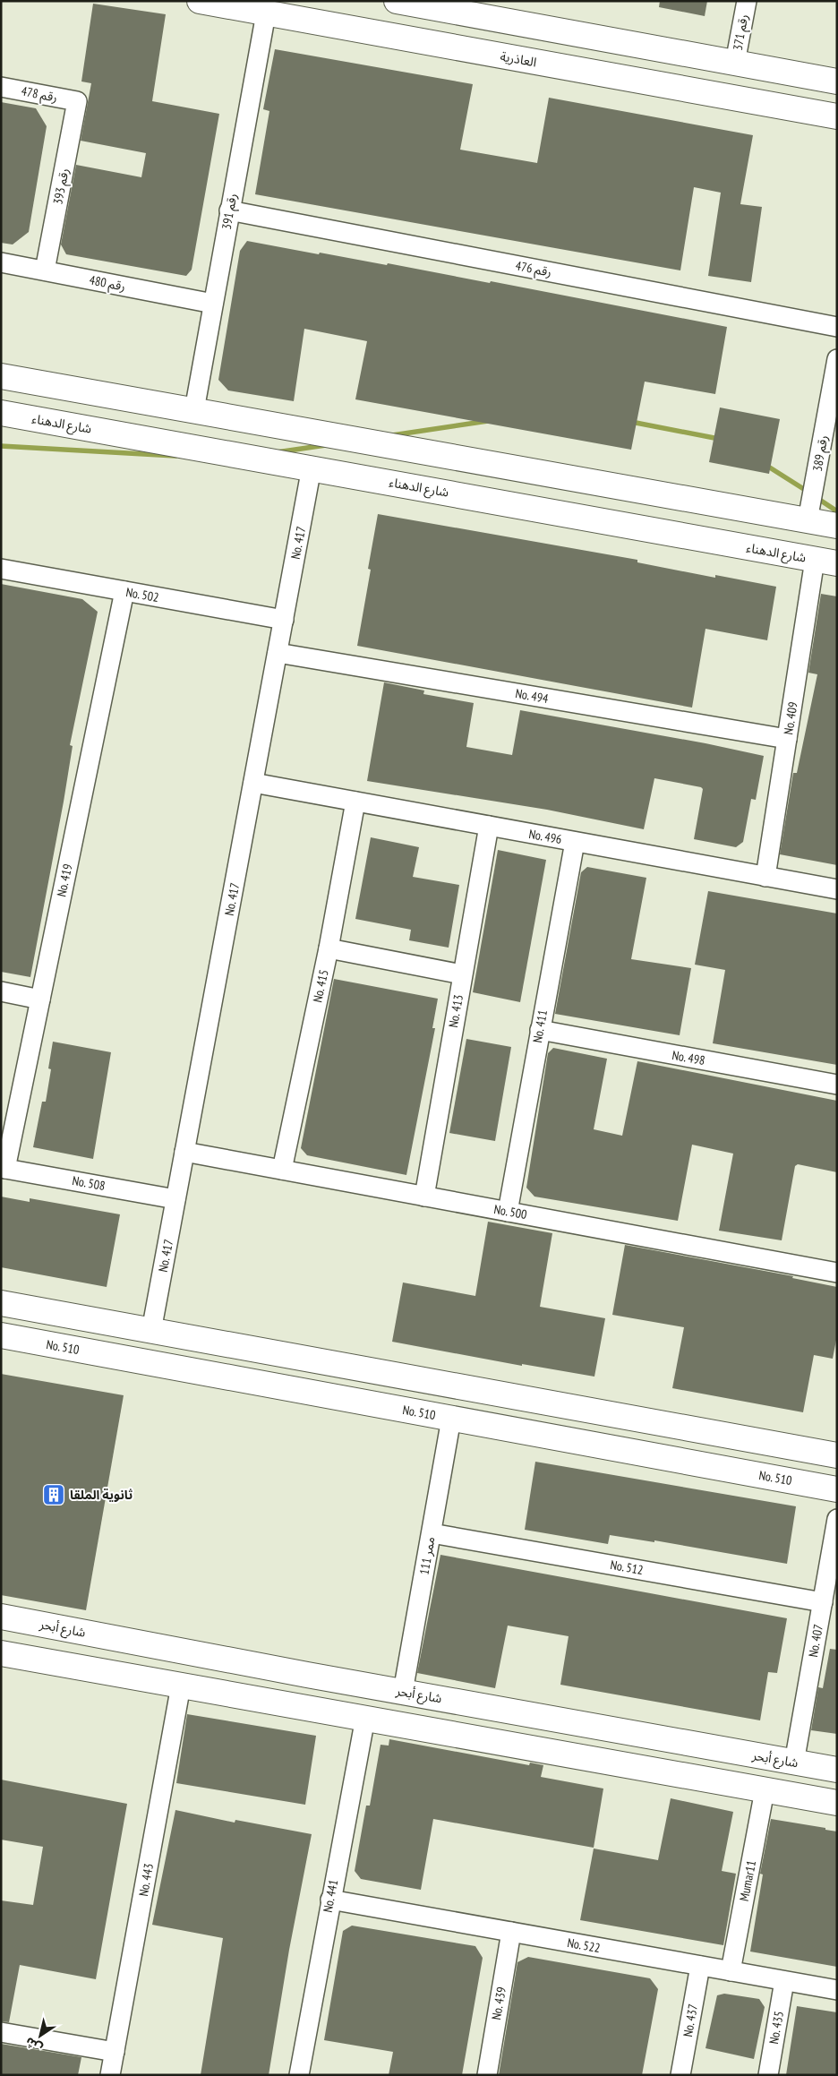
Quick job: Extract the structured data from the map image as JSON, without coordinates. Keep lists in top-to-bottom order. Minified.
{"streets":{"street":["رقم 371","العاذرية","رقم 478","رقم 393","رقم 391","رقم 476","رقم 480","شارع الدهناء","رقم 389","No. 417","No. 502","No. 494","No. 409","No. 496","No. 419","No. 415","No. 413","No. 411","No. 498","No. 508","No. 500","No. 510","ممر 111","No. 512","شارع أبحر","No. 407","No. 443","Mumar11","No. 441","No. 522","No. 439","No. 437","No. 435"]},"crossings":[["العاذرية","رقم 391"],["رقم 478","رقم 393"],["رقم 393","رقم 480"],["رقم 391","رقم 476"],["رقم 391","رقم 480"],["شارع الدهناء","No. 417"],["شارع الدهناء","No. 409"],["No. 417","No. 502"],["No. 417","No. 494"],["No. 417","No. 496"],["No. 417","No. 508"],["No. 417","No. 500"],["No. 502","No. 419"],["No. 494","No. 409"],["No. 409","No. 496"],["No. 496","No. 415"],["No. 496","No. 413"],["No. 496","No. 411"],["No. 419","No. 508"],["No. 415","No. 500"],["No. 413","No. 500"],["No. 411","No. 498"],["No. 411","No. 500"],["No. 510","ممر 111"],["ممر 111","No. 512"],["ممر 111","شارع أبحر"],["No. 512","No. 407"],["شارع أبحر","No. 407"],["Mumar11","No. 522"],["No. 441","No. 522"],["No. 522","No. 439"],["No. 522","No. 437"],["No. 522","No. 435"]],"places":{"building":["ثانوية الملقا"]},"north":"bottom left"}
